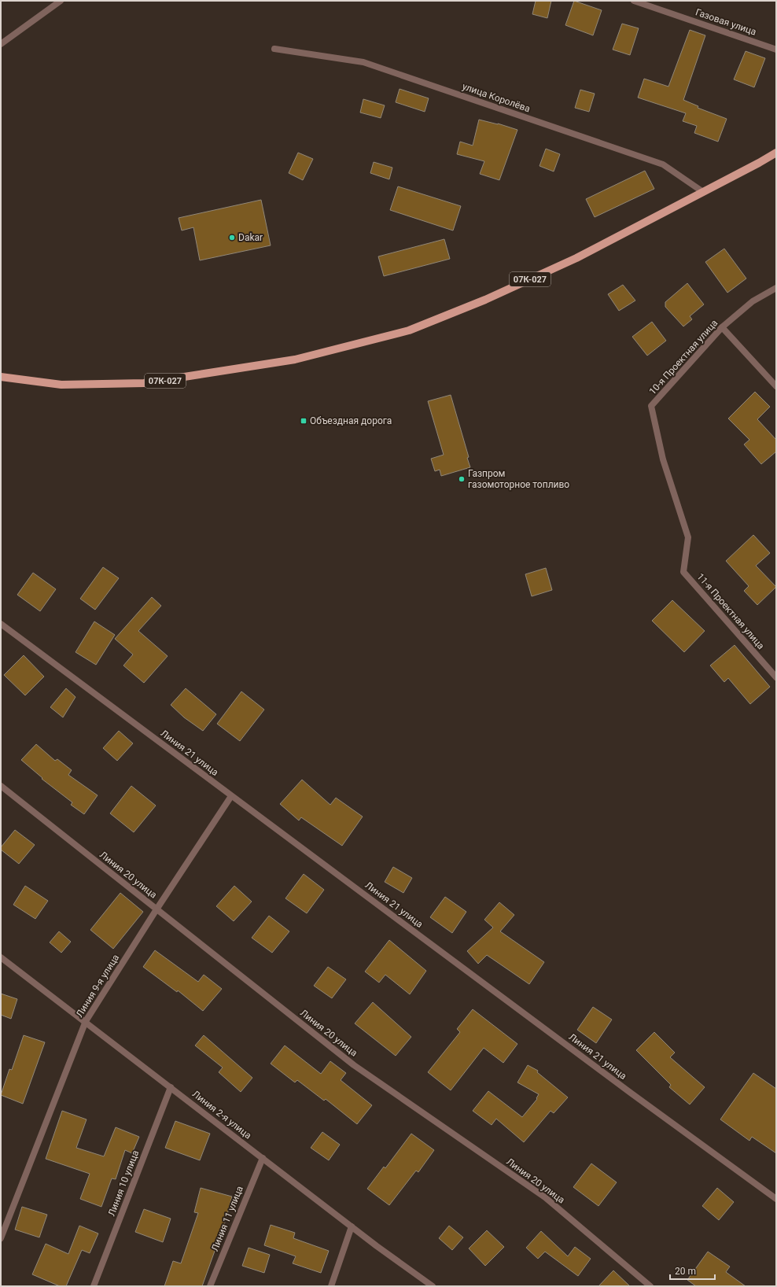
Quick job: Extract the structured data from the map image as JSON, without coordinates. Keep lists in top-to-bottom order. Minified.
{"streets":{"main road":["07К-027"],"street":["Газовая улица","улица Королёва","10-я Проектная улица","11-я Проектная улица","Линия 21 улица","Линия 20 улица","Линия 9-я улица","Линия 2-я улица","Линия 10 улица","Линия 11 улица"]},"crossings":[["улица Королёва","07К-027"],["10-я Проектная улица","11-я Проектная улица"],["Линия 21 улица","Линия 9-я улица"],["Линия 20 улица","Линия 9-я улица"],["Линия 9-я улица","Линия 2-я улица"],["Линия 2-я улица","Линия 10 улица"],["Линия 2-я улица","Линия 11 улица"]],"places":{"other":["Dakar","Газпром газомоторное топливо"],"transit":["Объездная дорога"]},"scale_bar":"20 m"}
